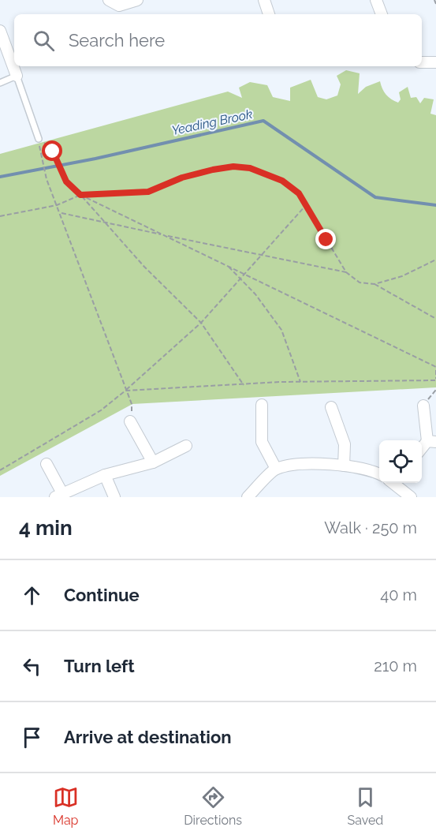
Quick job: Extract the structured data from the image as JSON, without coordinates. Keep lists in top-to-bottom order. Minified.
{"water":["Yeading Brook"],"page":{"search":"Search here","heading":["4 min","Walk · 250 m"],"list":[["Continue","40 m"],["Turn left","210 m"],"Arrive at destination"],"nav":["Map","Directions","Saved"]}}
